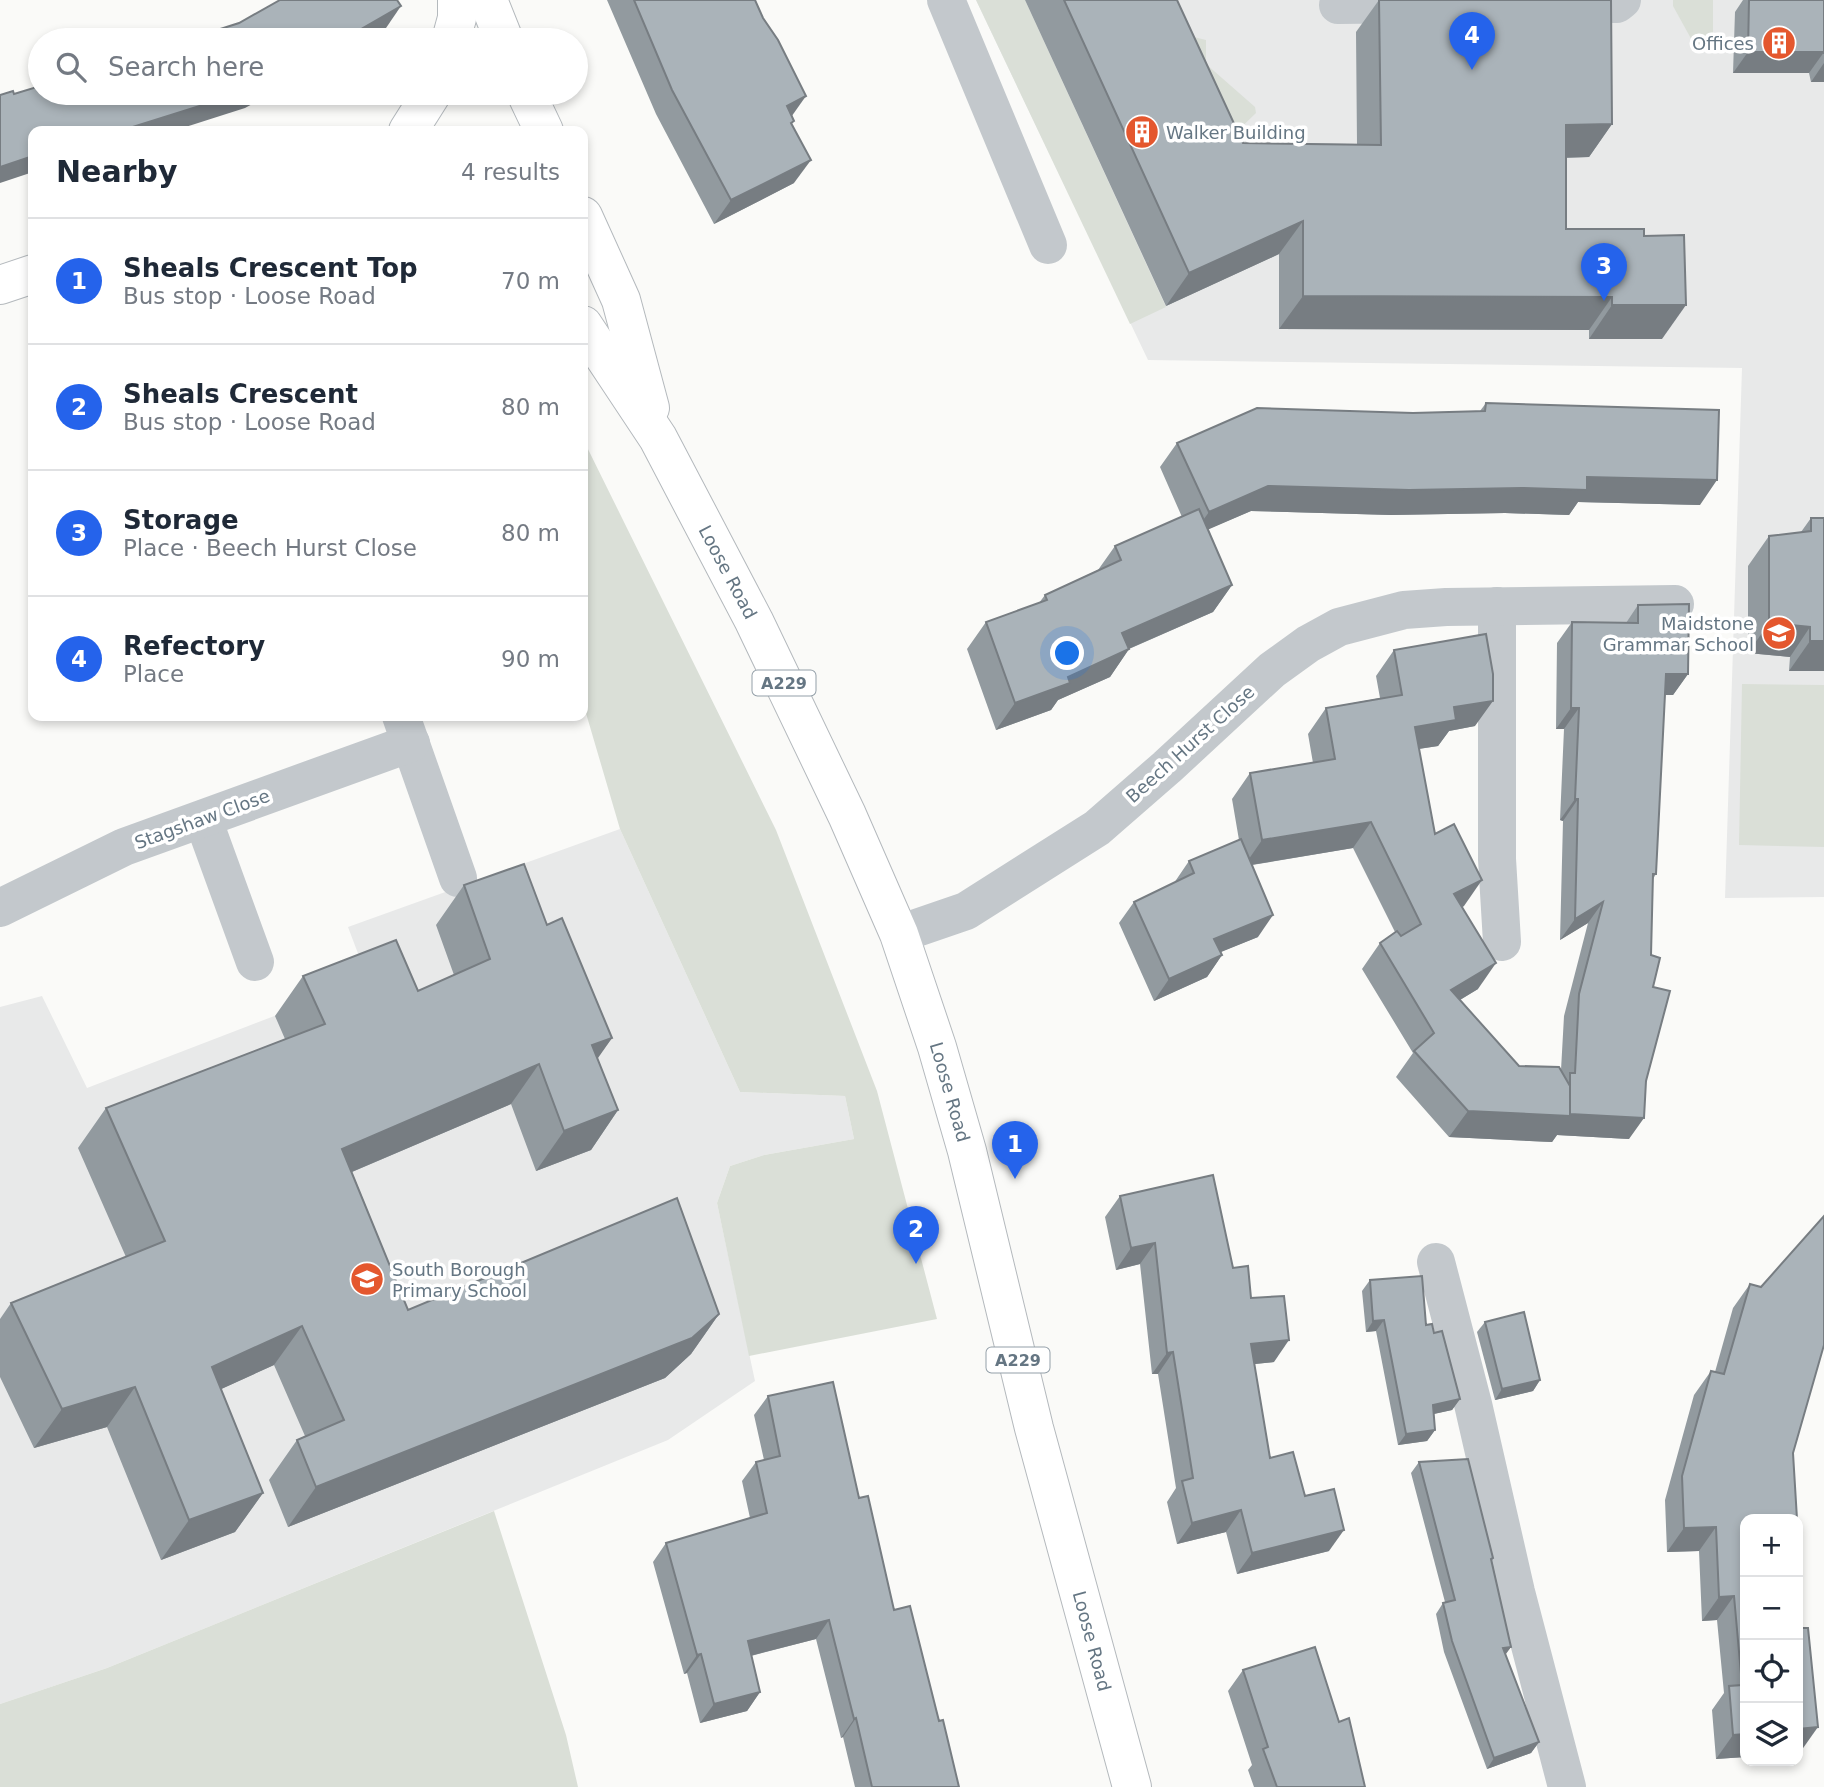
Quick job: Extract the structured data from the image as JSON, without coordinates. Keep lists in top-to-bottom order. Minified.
{"streets":{"highway":["Loose Road","A229"],"street":["Beech Hurst Close","Stagshaw Close"]},"crossings":[["Loose Road","Beech Hurst Close"]],"places":{"building":["Offices","Walker Building"],"school or university":["Maidstone Grammar School","South Borough Primary School"]},"page":{"pins":["4","3","1","2"],"search":"Search here","heading":["Nearby","4 results"],"list":[{"mark":"1","name":"Sheals Crescent Top","note":"Bus stop · Loose Road","value":"70 m"},{"mark":"2","name":"Sheals Crescent","note":"Bus stop · Loose Road","value":"80 m"},{"mark":"3","name":"Storage","note":"Place · Beech Hurst Close","value":"80 m"},{"mark":"4","name":"Refectory","note":"Place","value":"90 m"}],"map_buttons":["+","−"]}}
